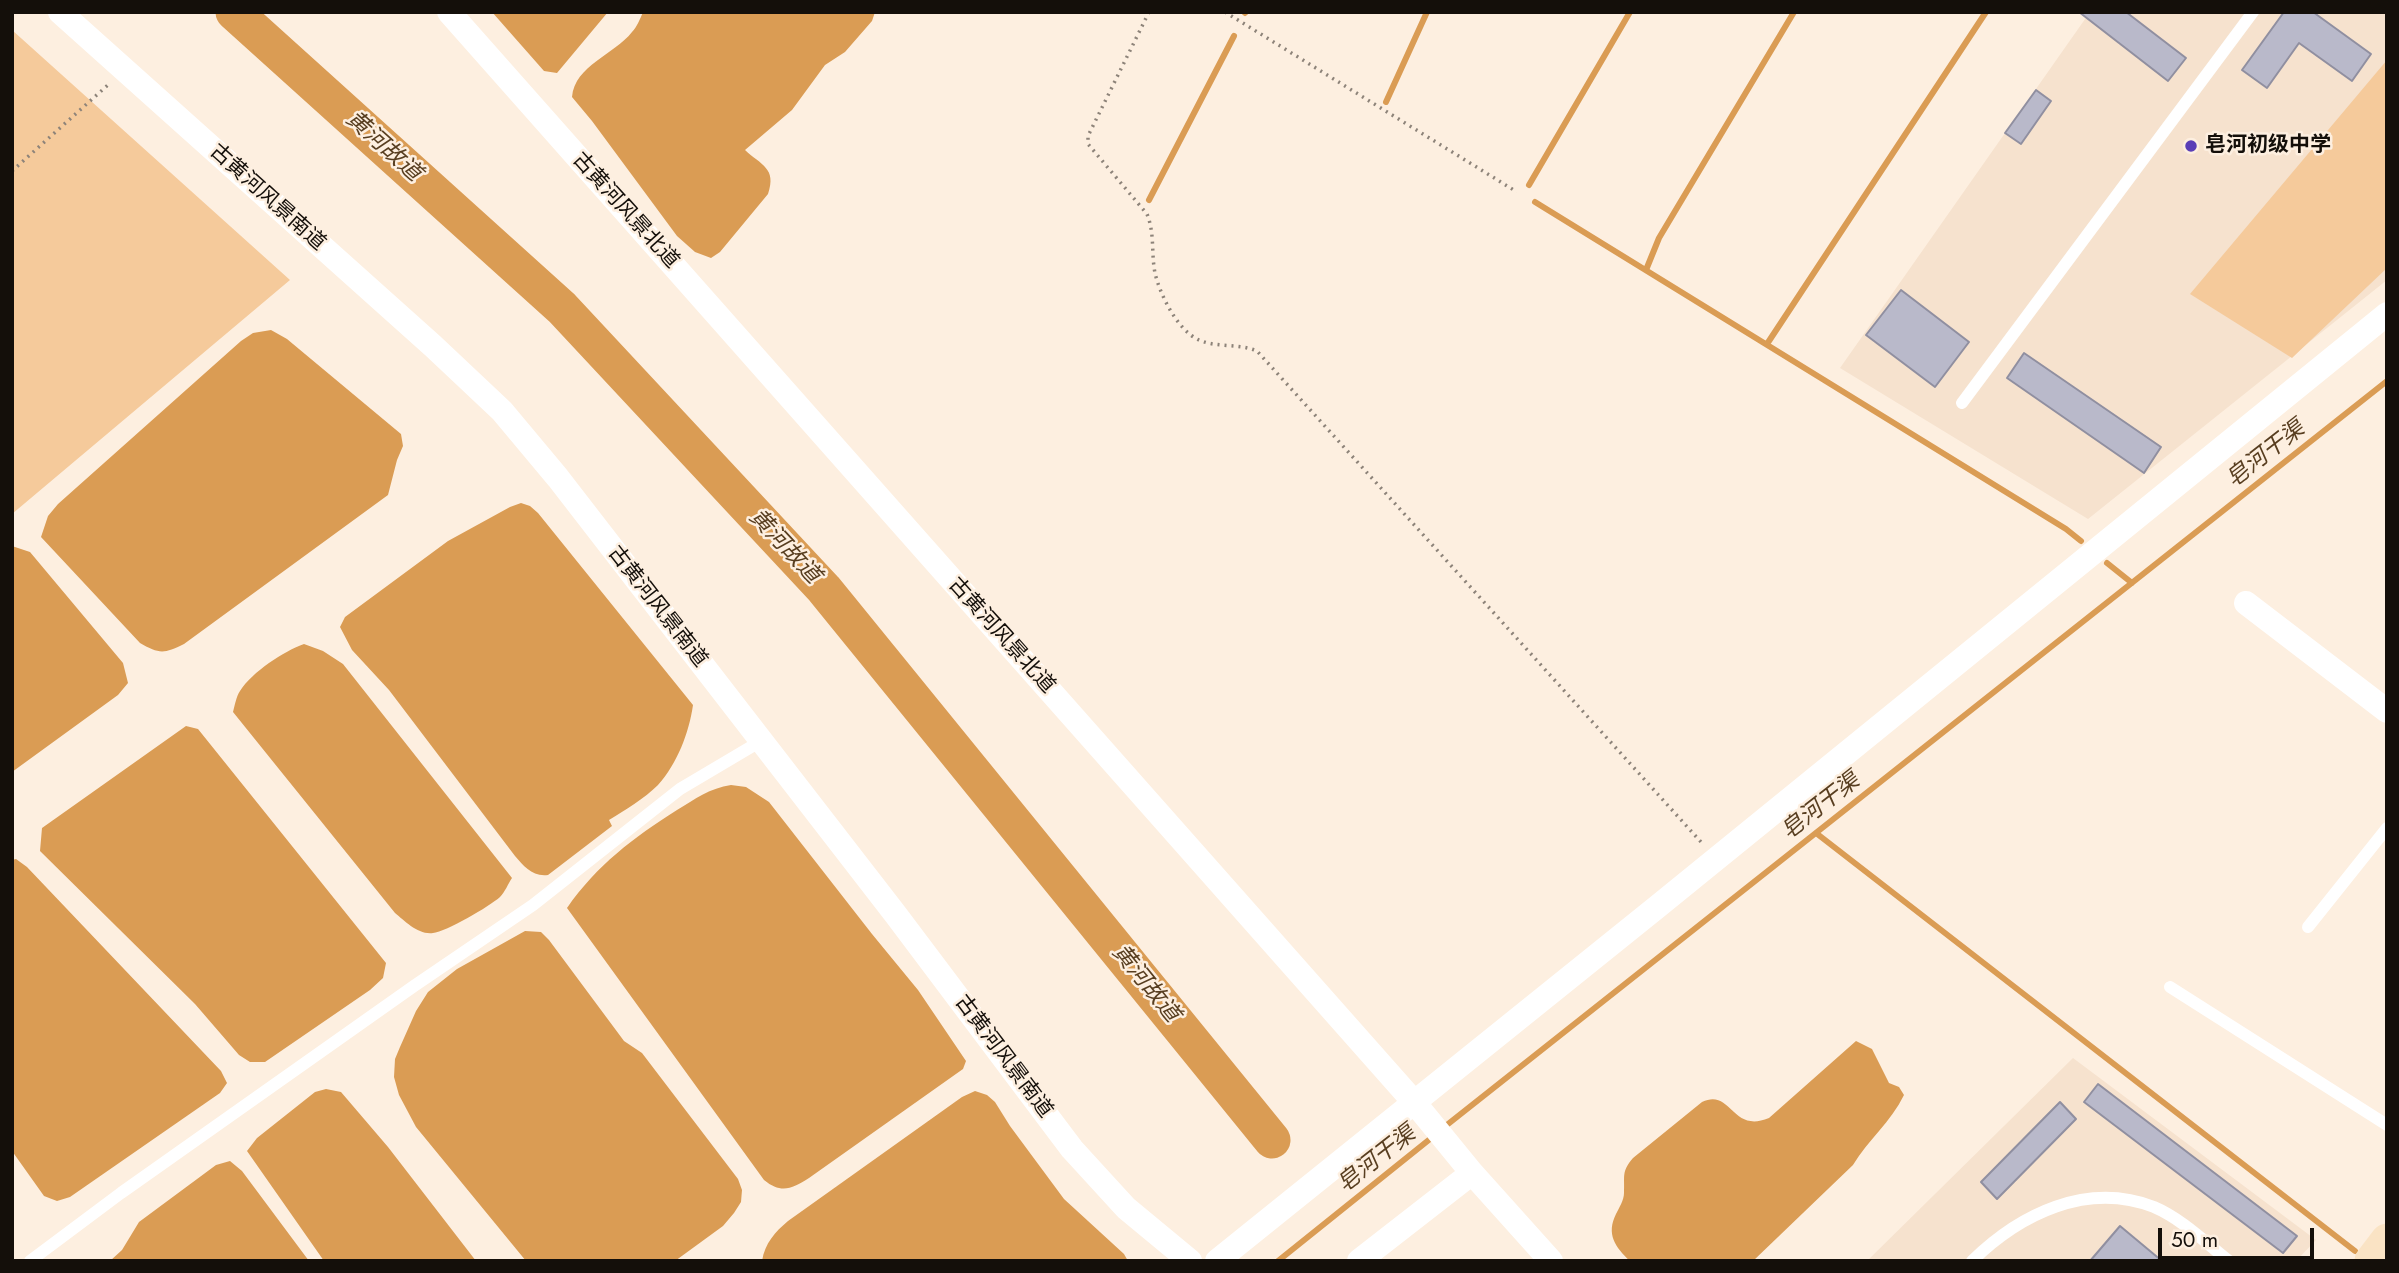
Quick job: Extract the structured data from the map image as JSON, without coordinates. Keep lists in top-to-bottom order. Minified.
{"streets":{"street":["古黄河风景南道","古黄河风景北道"]},"water":["黄河故道","皂河干渠"],"places":["皂河初级中学"],"scale_bar":"50 m"}
